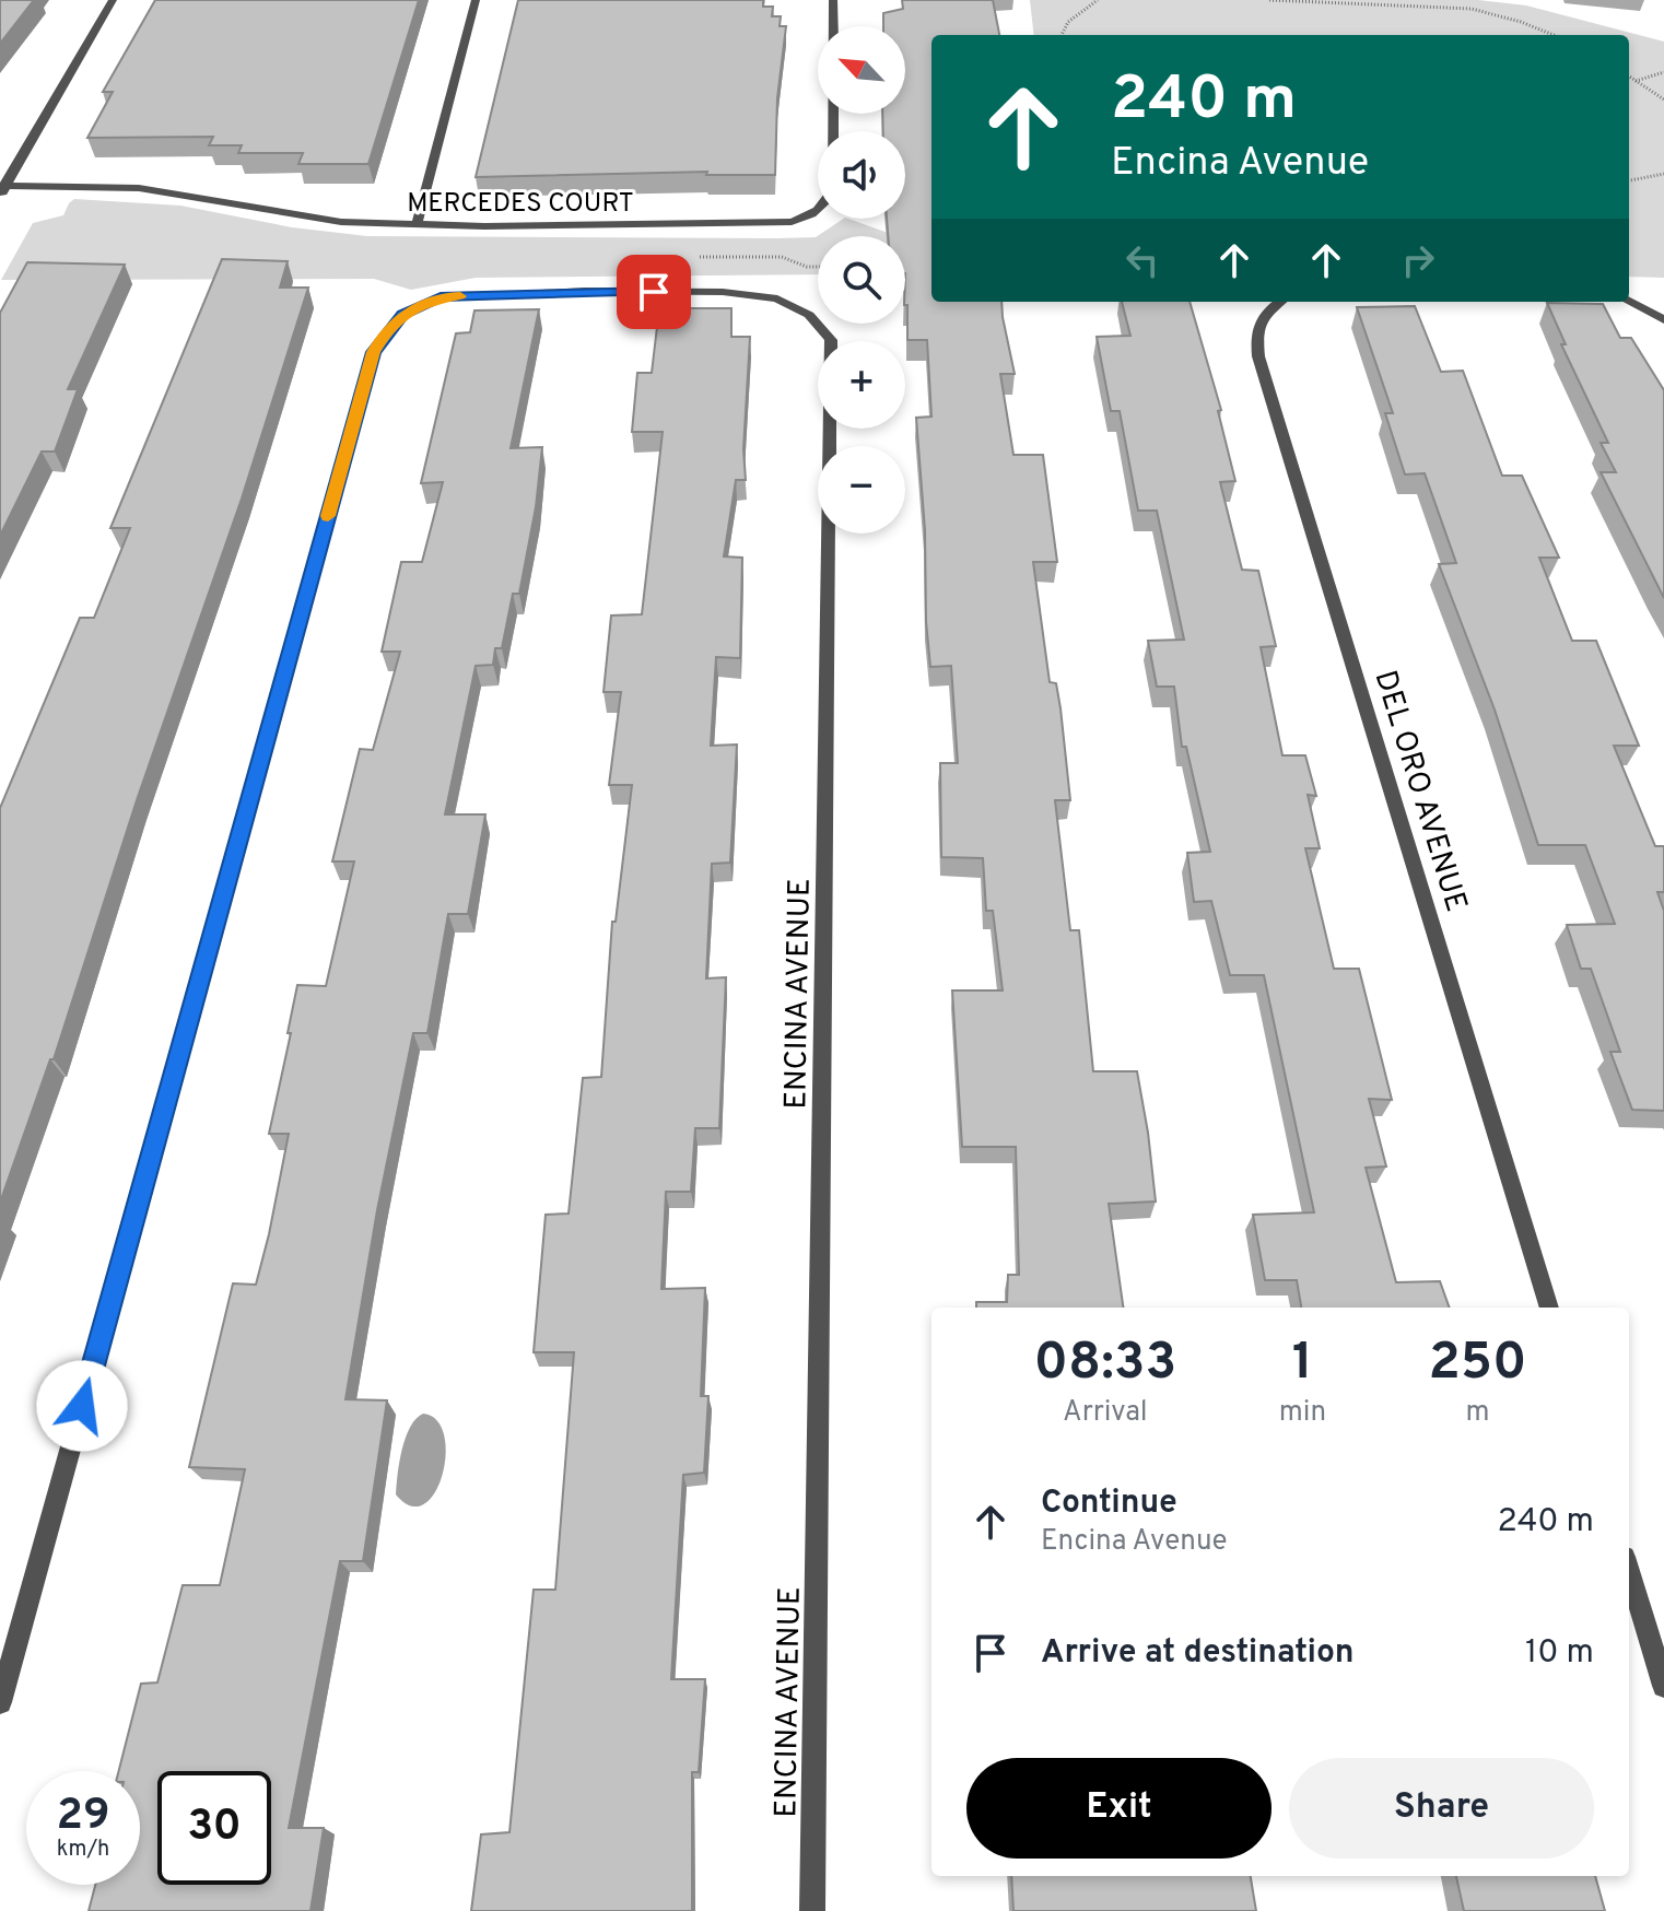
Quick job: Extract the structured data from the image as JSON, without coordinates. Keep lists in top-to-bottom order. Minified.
{"streets":{"street":["MERCEDES COURT","DEL ORO AVENUE","ENCINA AVENUE"]},"north":"top left","page":{"map_buttons":["+","−"],"turn":["240 m","Encina Avenue"],"eta":["08:33","Arrival","1","min","250","m"],"list":[{"name":"Continue","note":"Encina Avenue","value":"240 m"},{"name":"Arrive at destination","value":"10 m"}],"buttons":["Exit","Share"],"speed":"29 km/h","limit":"30"}}
